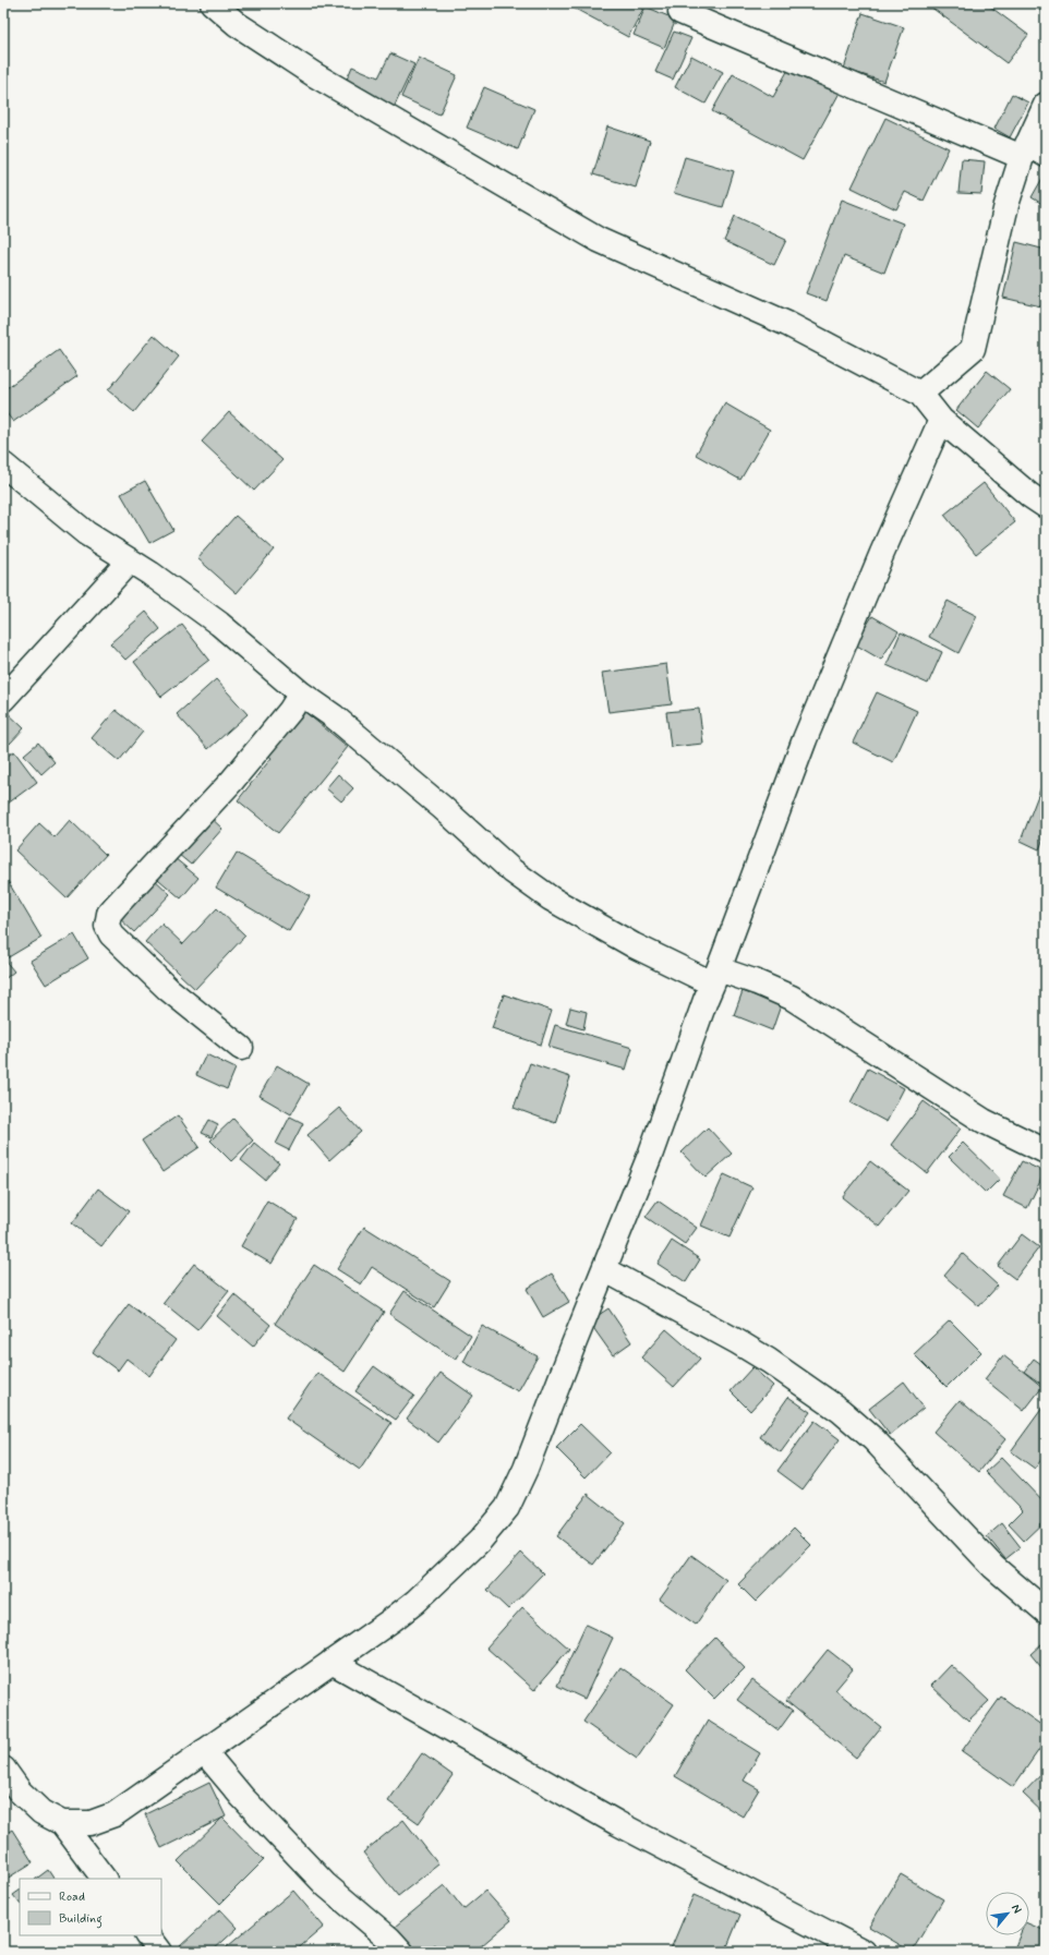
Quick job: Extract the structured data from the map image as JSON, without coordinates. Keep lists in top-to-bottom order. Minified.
{"legend":["Road","Building"],"north":"top right"}
